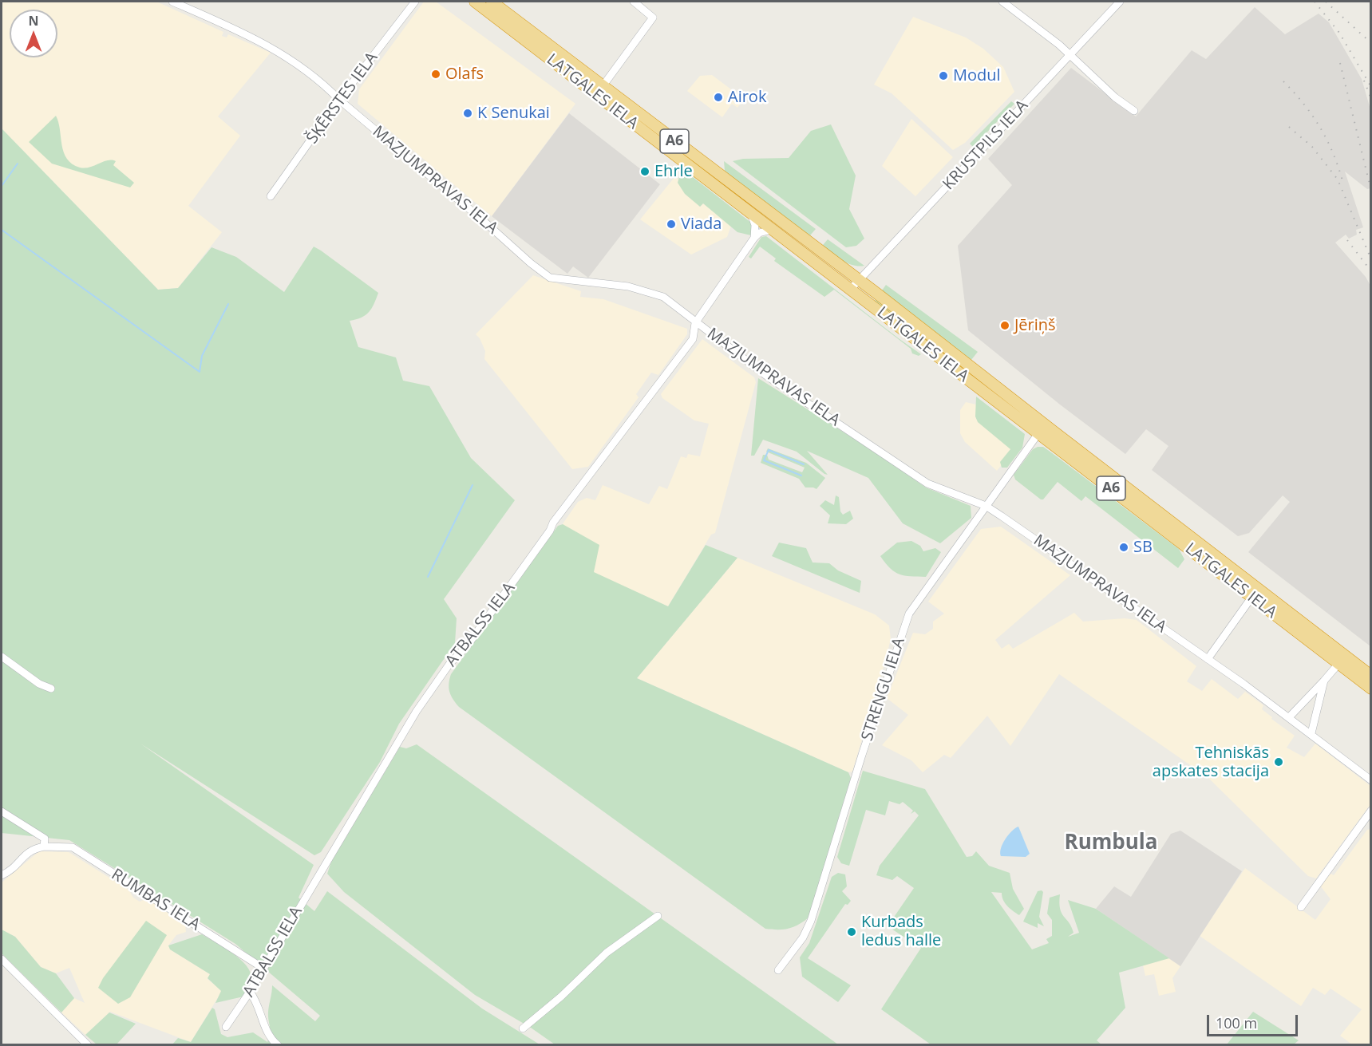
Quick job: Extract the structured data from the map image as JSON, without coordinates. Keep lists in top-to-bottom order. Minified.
{"streets":{"highway":["LATGALES IELA","A6"],"street":["ŠĶĒRSTES IELA","KRUSTPILS IELA","MAZJUMPRAVAS IELA","ATBALSS IELA","STRENGU IELA","RUMBAS IELA"]},"crossings":[["LATGALES IELA","KRUSTPILS IELA"],["LATGALES IELA","ATBALSS IELA"],["LATGALES IELA","STRENGU IELA"],["ŠĶĒRSTES IELA","MAZJUMPRAVAS IELA"],["MAZJUMPRAVAS IELA","ATBALSS IELA"],["MAZJUMPRAVAS IELA","STRENGU IELA"],["ATBALSS IELA","RUMBAS IELA"]],"districts":["Rumbula"],"places":["Olafs","Modul","Airok","K Senukai","Ehrle","Viada","Jēriņš","SB","Tehniskās apskates stacija","Kurbads ledus halle"],"scale_bar":"100 m","north":"top"}
